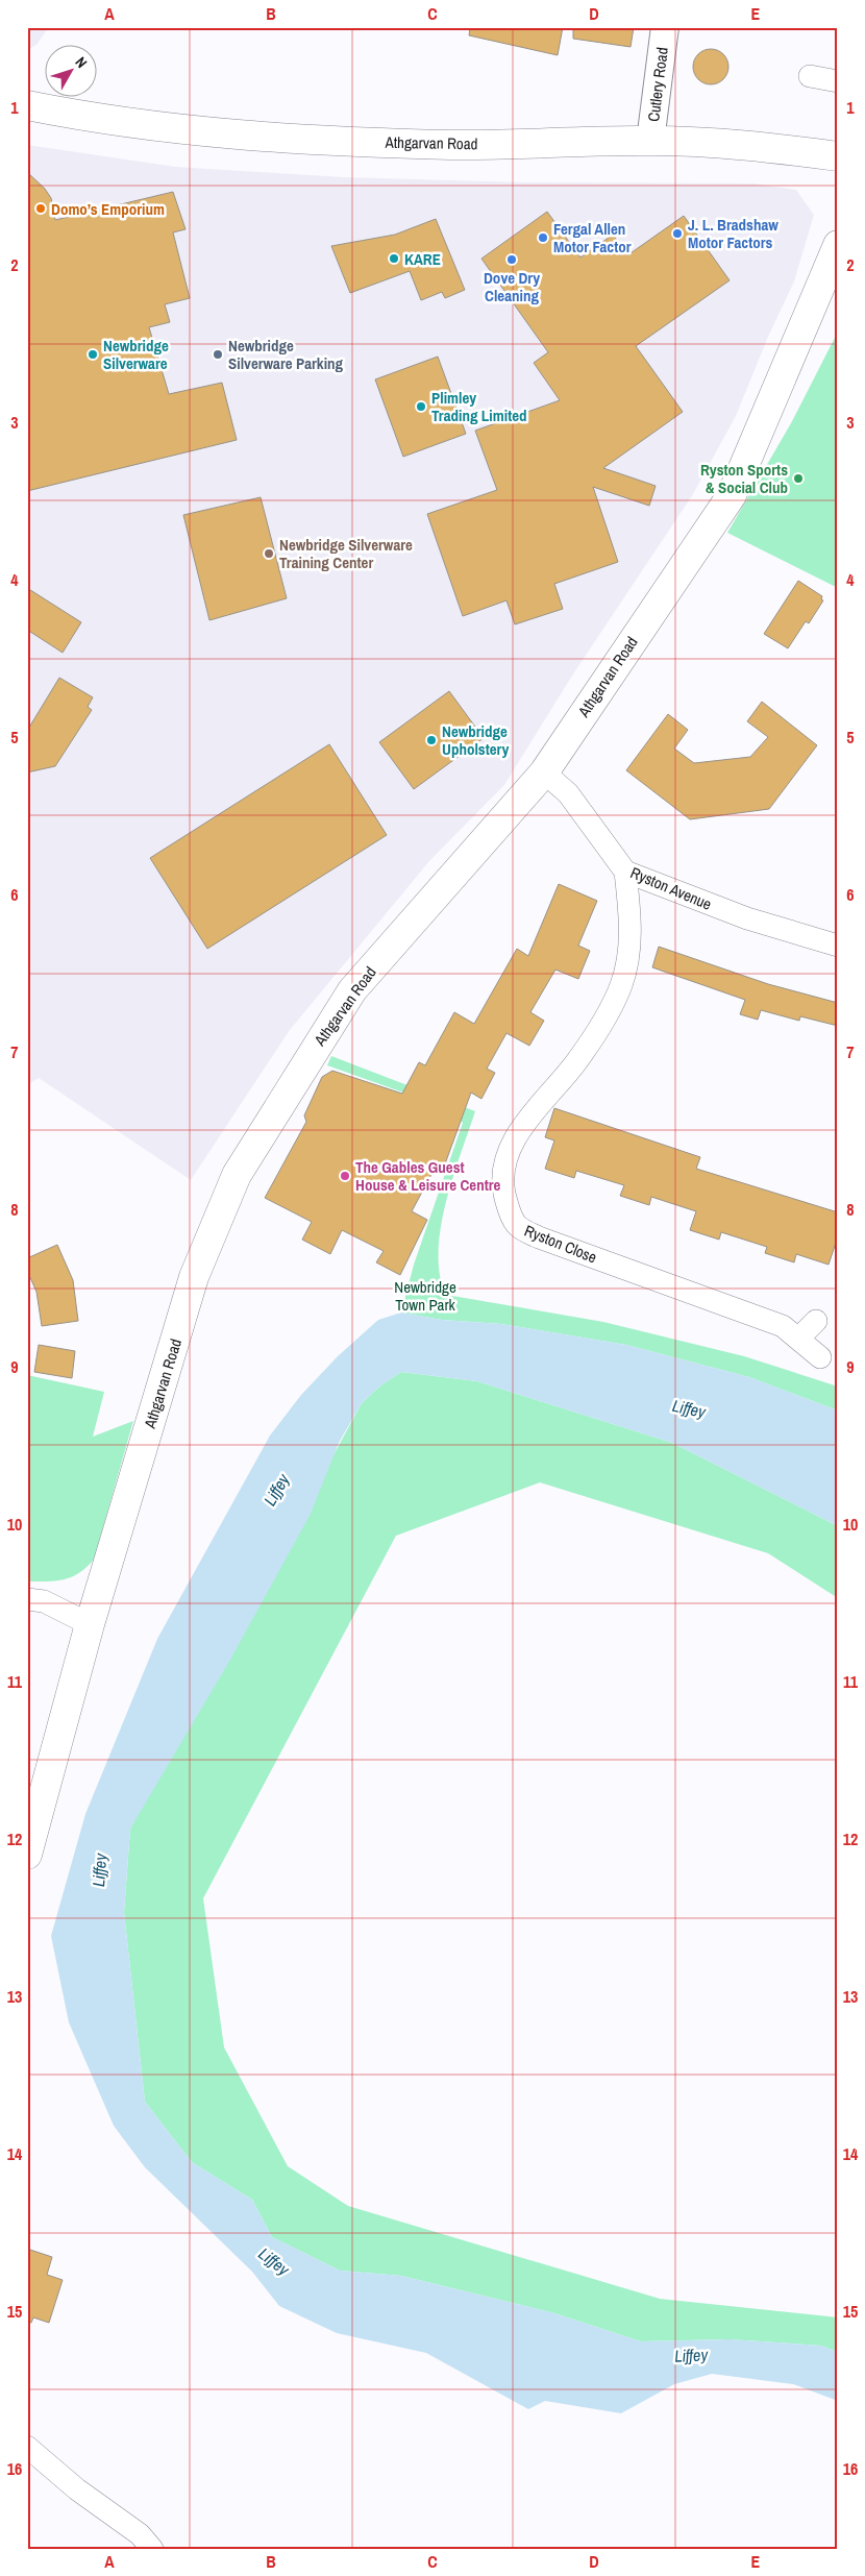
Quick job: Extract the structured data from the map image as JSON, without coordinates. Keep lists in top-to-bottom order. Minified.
{"streets":{"main road":["Athgarvan Road"],"street":["Cutlery Road","Ryston Avenue","Ryston Close"]},"crossings":[["Cutlery Road","Athgarvan Road"],["Athgarvan Road","Ryston Avenue"],["Ryston Avenue","Ryston Close"]],"water":["Liffey"],"parks":["Newbridge Town Park"],"places":["Domo’s Emporium","J. L. Bradshaw Motor Factors","Fergal Allen Motor Factor","KARE","Dove Dry Cleaning","Newbridge Silverware","Newbridge Silverware Parking","Plimley Trading Limited","Ryston Sports & Social Club","Newbridge Silverware Training Center","Newbridge Upholstery","The Gables Guest House & Leisure Centre"],"north":"top right","grid":{"columns":["A","B","C","D","E"],"rows":["1","2","3","4","5","6","7","8","9","10","11","12","13","14","15","16"]}}
